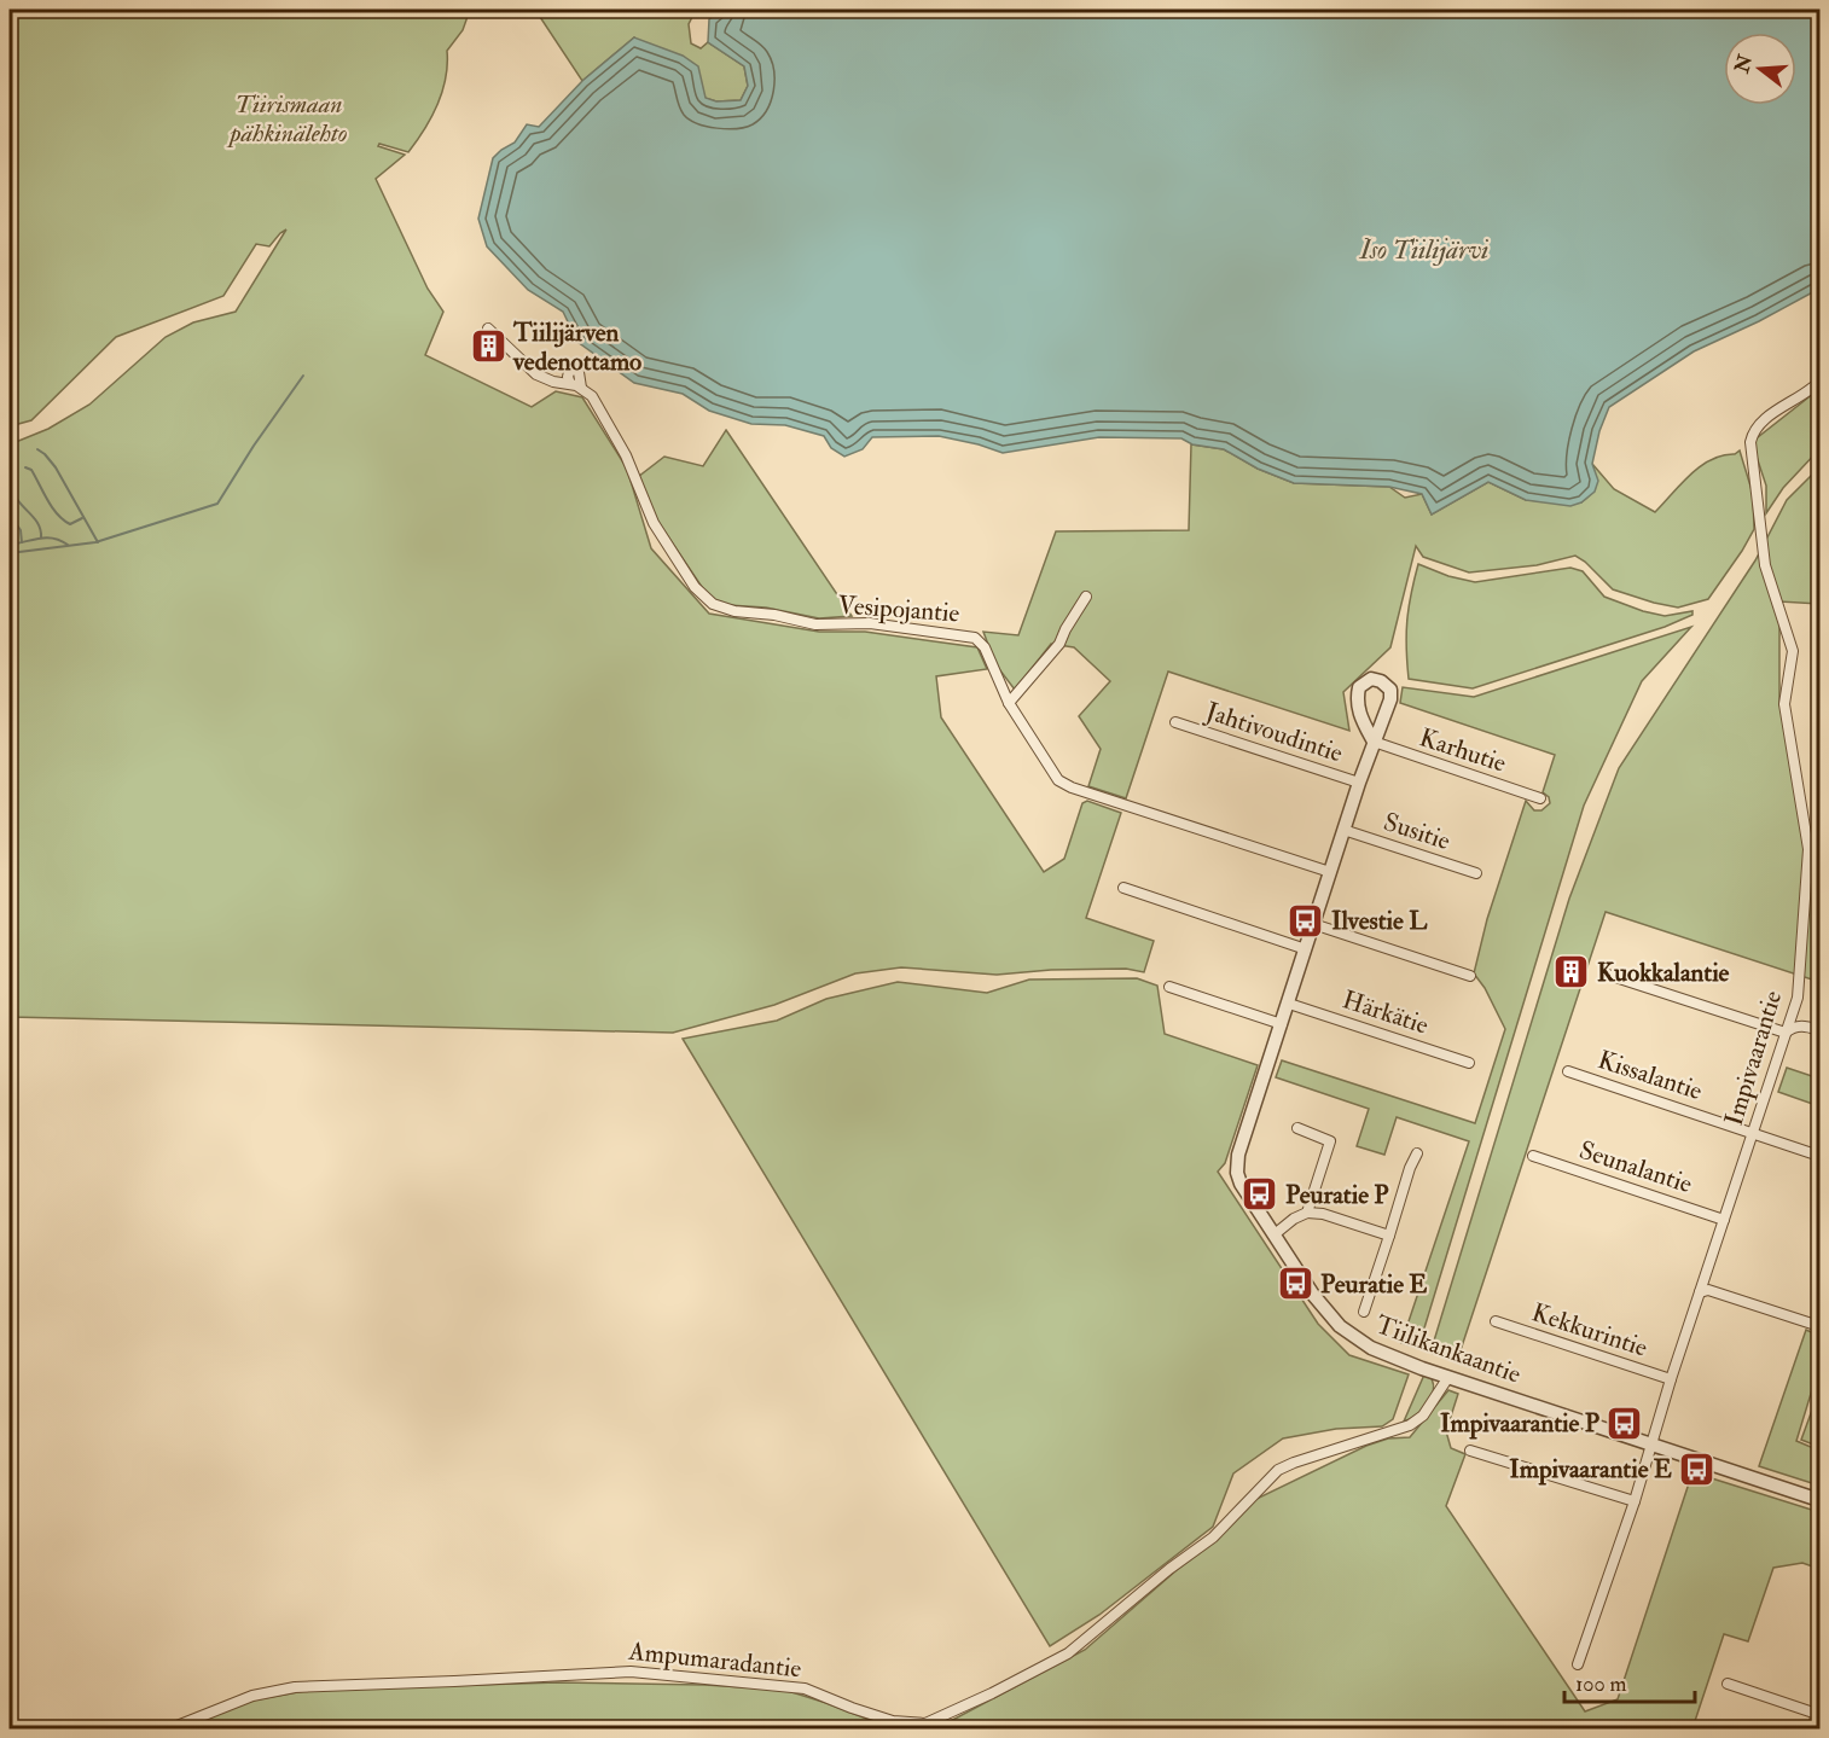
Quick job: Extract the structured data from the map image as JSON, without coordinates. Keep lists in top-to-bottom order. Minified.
{"streets":{"street":["Vesipojantie","Jahtivoudintie","Karhutie","Susitie","Härkätie","Impivaarantie","Kissalantie","Seunalantie","Kekkurintie","Tiilikankaantie","Ampumaradantie"]},"crossings":[["Vesipojantie","Tiilikankaantie"],["Jahtivoudintie","Tiilikankaantie"],["Karhutie","Tiilikankaantie"],["Susitie","Tiilikankaantie"],["Härkätie","Tiilikankaantie"],["Impivaarantie","Kissalantie"],["Impivaarantie","Seunalantie"],["Impivaarantie","Kekkurintie"],["Impivaarantie","Tiilikankaantie"],["Tiilikankaantie","Ampumaradantie"]],"water":["Iso Tiilijärvi"],"parks":["Tiirismaan pähkinälehto"],"places":{"building":["Tiilijärven vedenottamo","Kuokkalantie"],"bus stop":["Ilvestie L","Peuratie P","Peuratie E","Impivaarantie P","Impivaarantie E"]},"scale_bar":"100 m","north":"left"}
